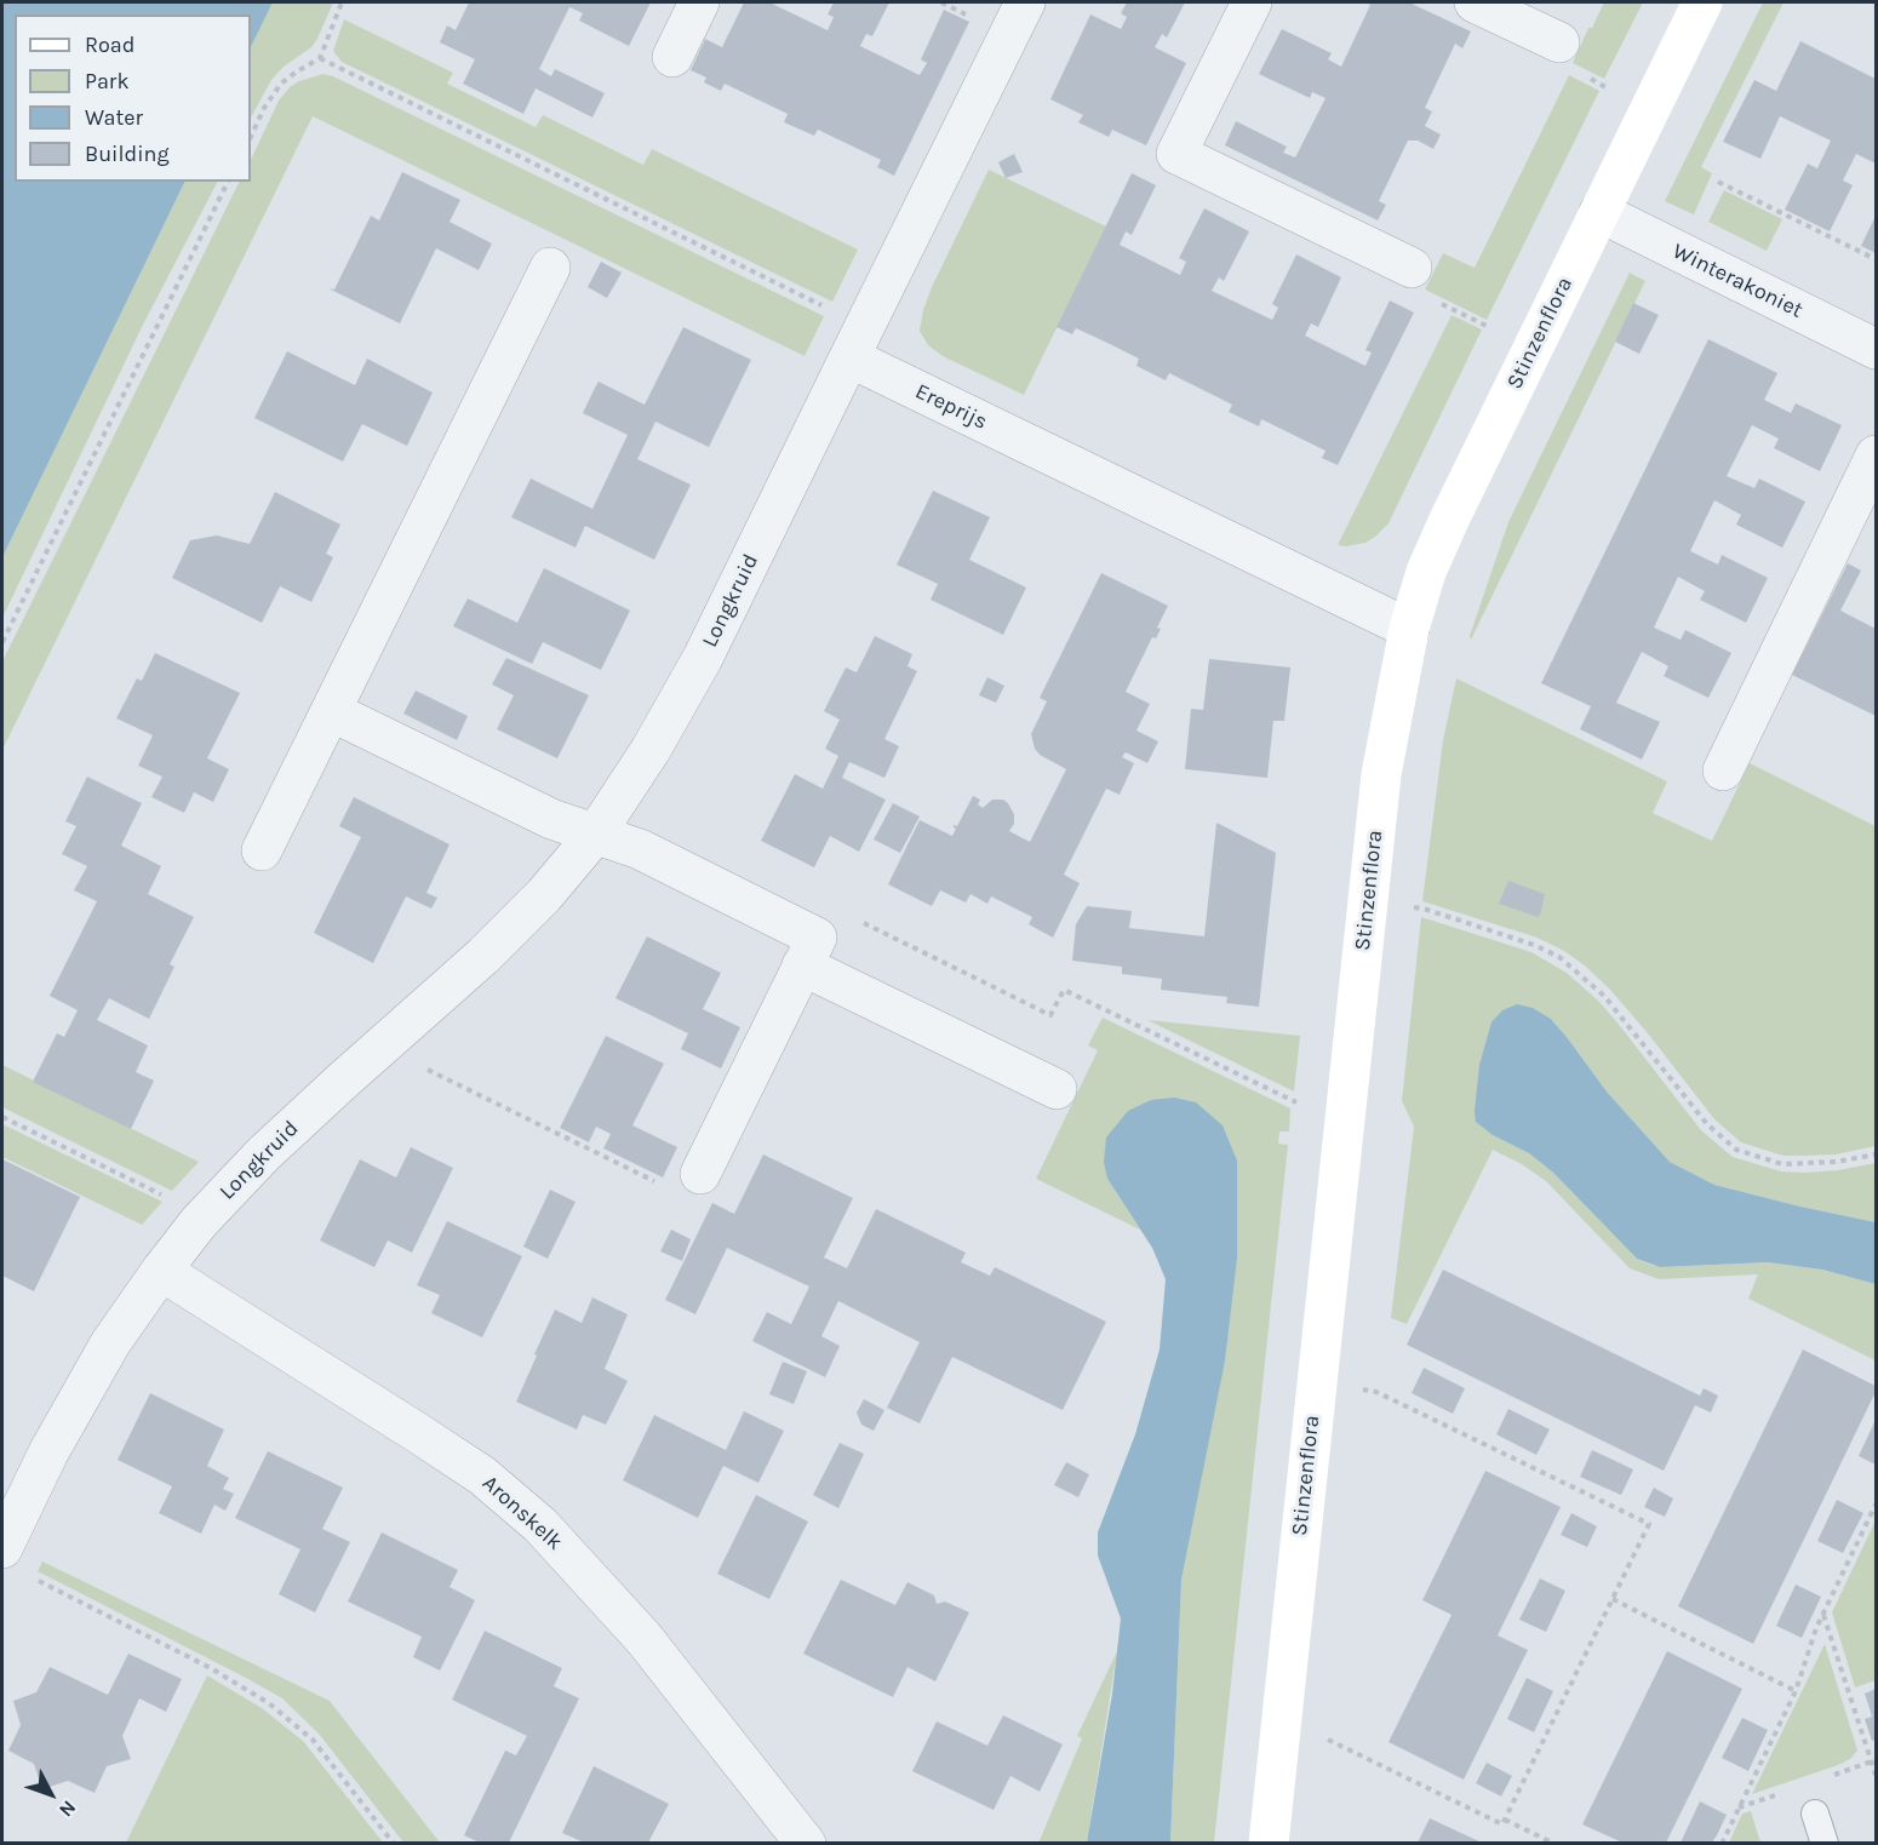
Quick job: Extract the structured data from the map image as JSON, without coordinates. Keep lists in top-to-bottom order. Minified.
{"streets":{"street":["Winterakoniet","Stinzenflora","Ereprijs","Longkruid","Aronskelk"]},"crossings":[["Winterakoniet","Stinzenflora"],["Stinzenflora","Ereprijs"],["Ereprijs","Longkruid"],["Longkruid","Aronskelk"]],"legend":["Road","Park","Water","Building"],"north":"bottom right"}
